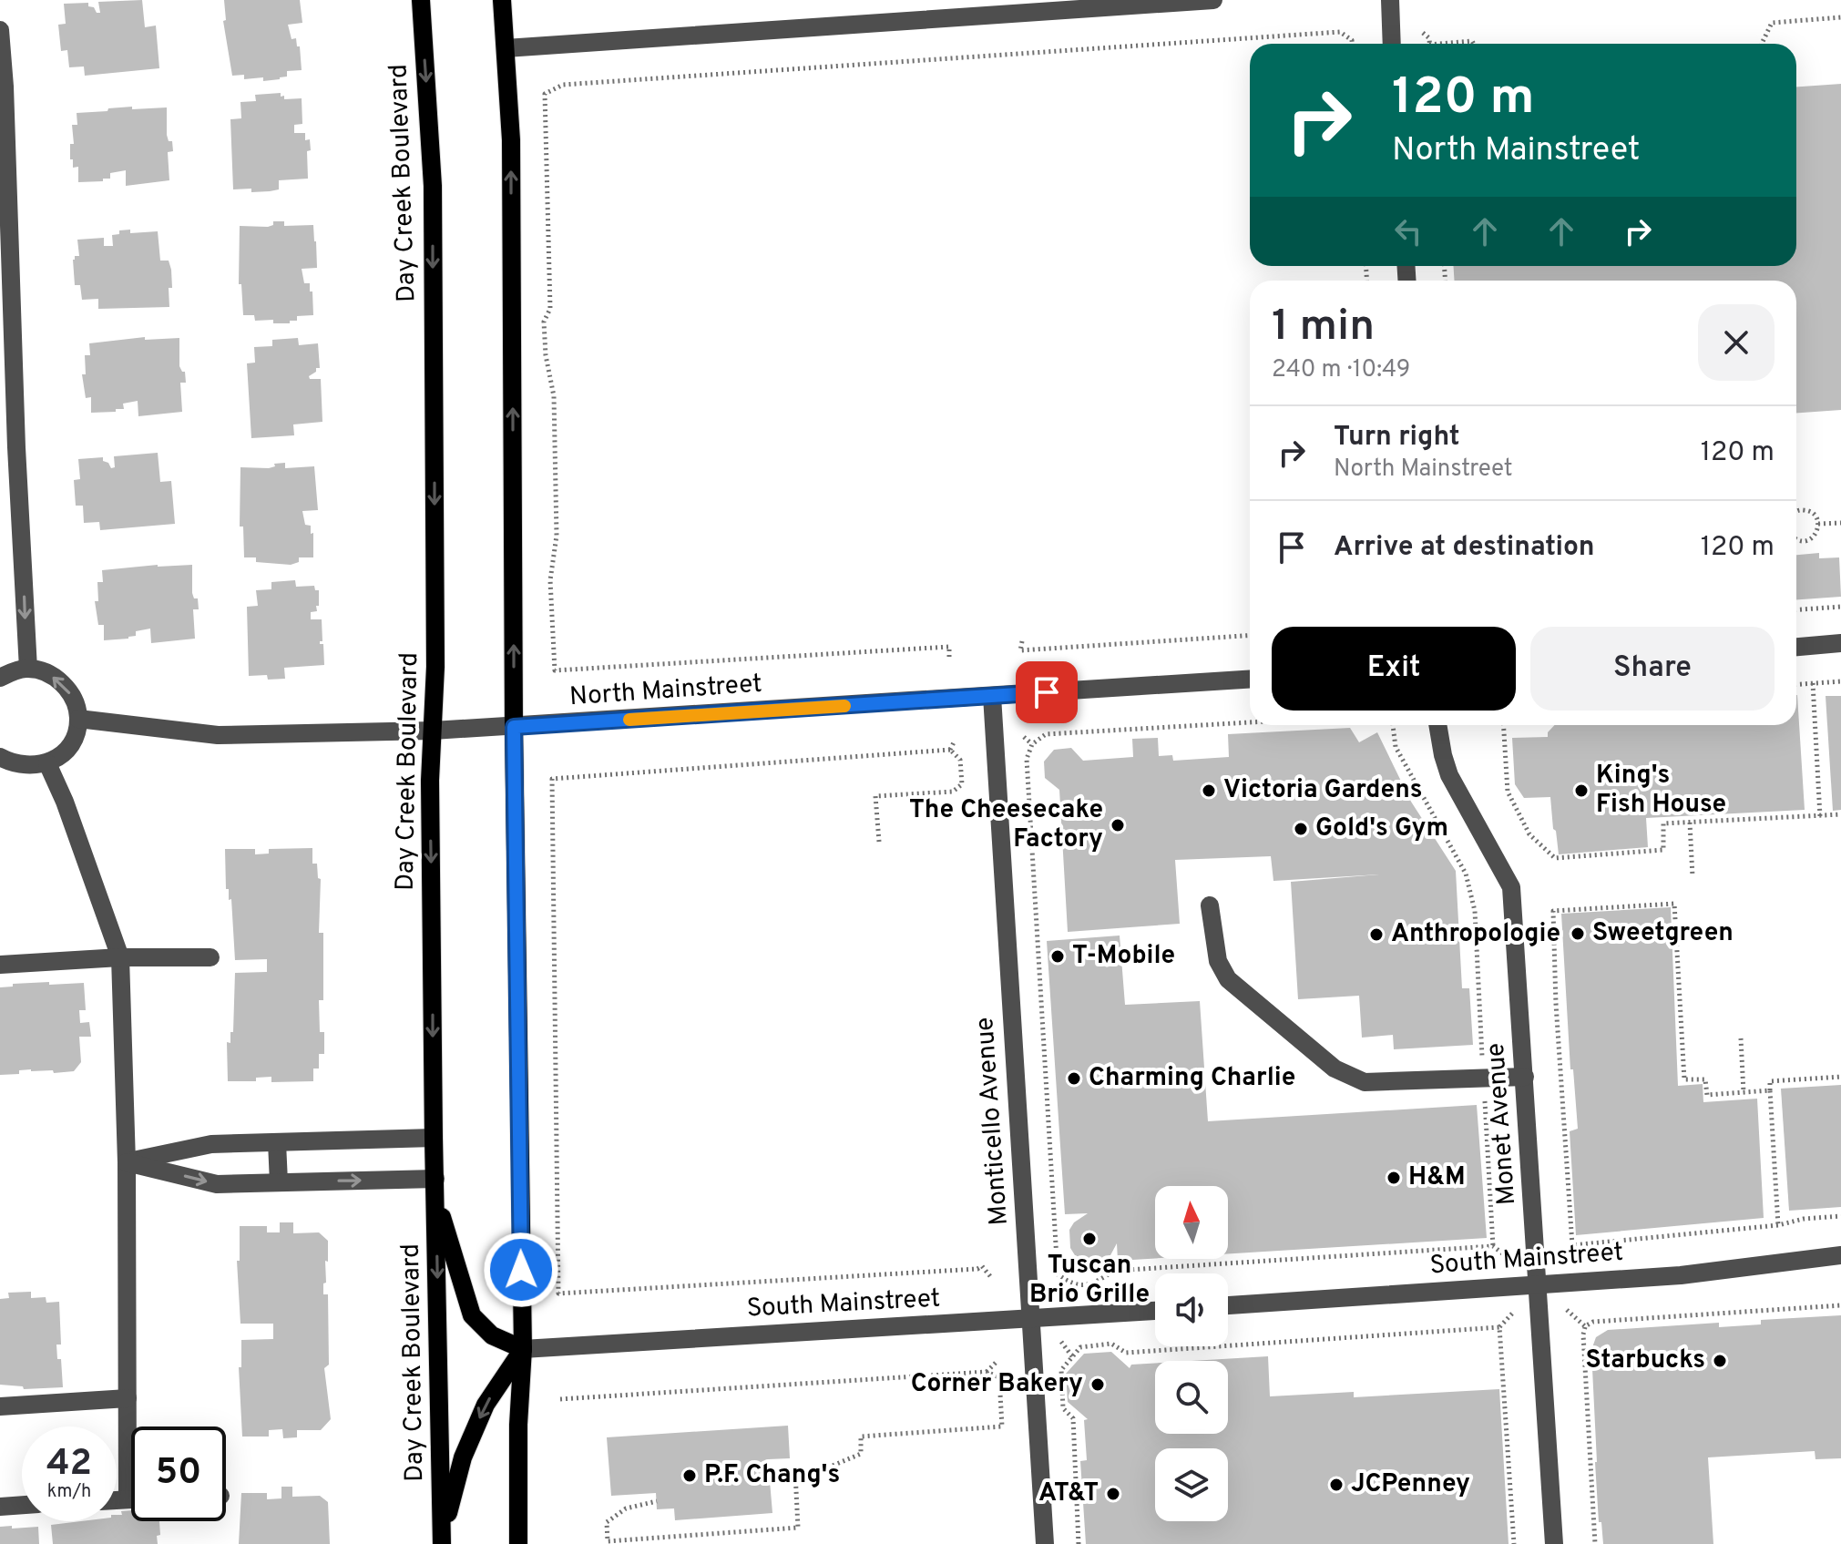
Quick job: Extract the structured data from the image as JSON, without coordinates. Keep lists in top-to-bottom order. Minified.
{"streets":{"main road":["Day Creek Boulevard"],"street":["North Mainstreet","Monticello Avenue","Monet Avenue","South Mainstreet"]},"crossings":[["Day Creek Boulevard","North Mainstreet"],["North Mainstreet","Monticello Avenue"],["Monticello Avenue","South Mainstreet"],["Monet Avenue","South Mainstreet"]],"places":["Victoria Gardens","King's Fish House","The Cheesecake Factory","Gold's Gym","Sweetgreen","Anthropologie","T-Mobile","Charming Charlie","H&M","Tuscan Brio Grille","Starbucks","Corner Bakery","P.F. Chang's","JCPenney","AT&T"],"north":"top","page":{"turn":["120 m","North Mainstreet"],"heading":["1 min","240 m · 10:49"],"list":[{"name":"Turn right","note":"North Mainstreet","value":"120 m"},{"name":"Arrive at destination","value":"120 m"}],"buttons":["Exit","Share"],"speed":"42 km/h","limit":"50"}}
